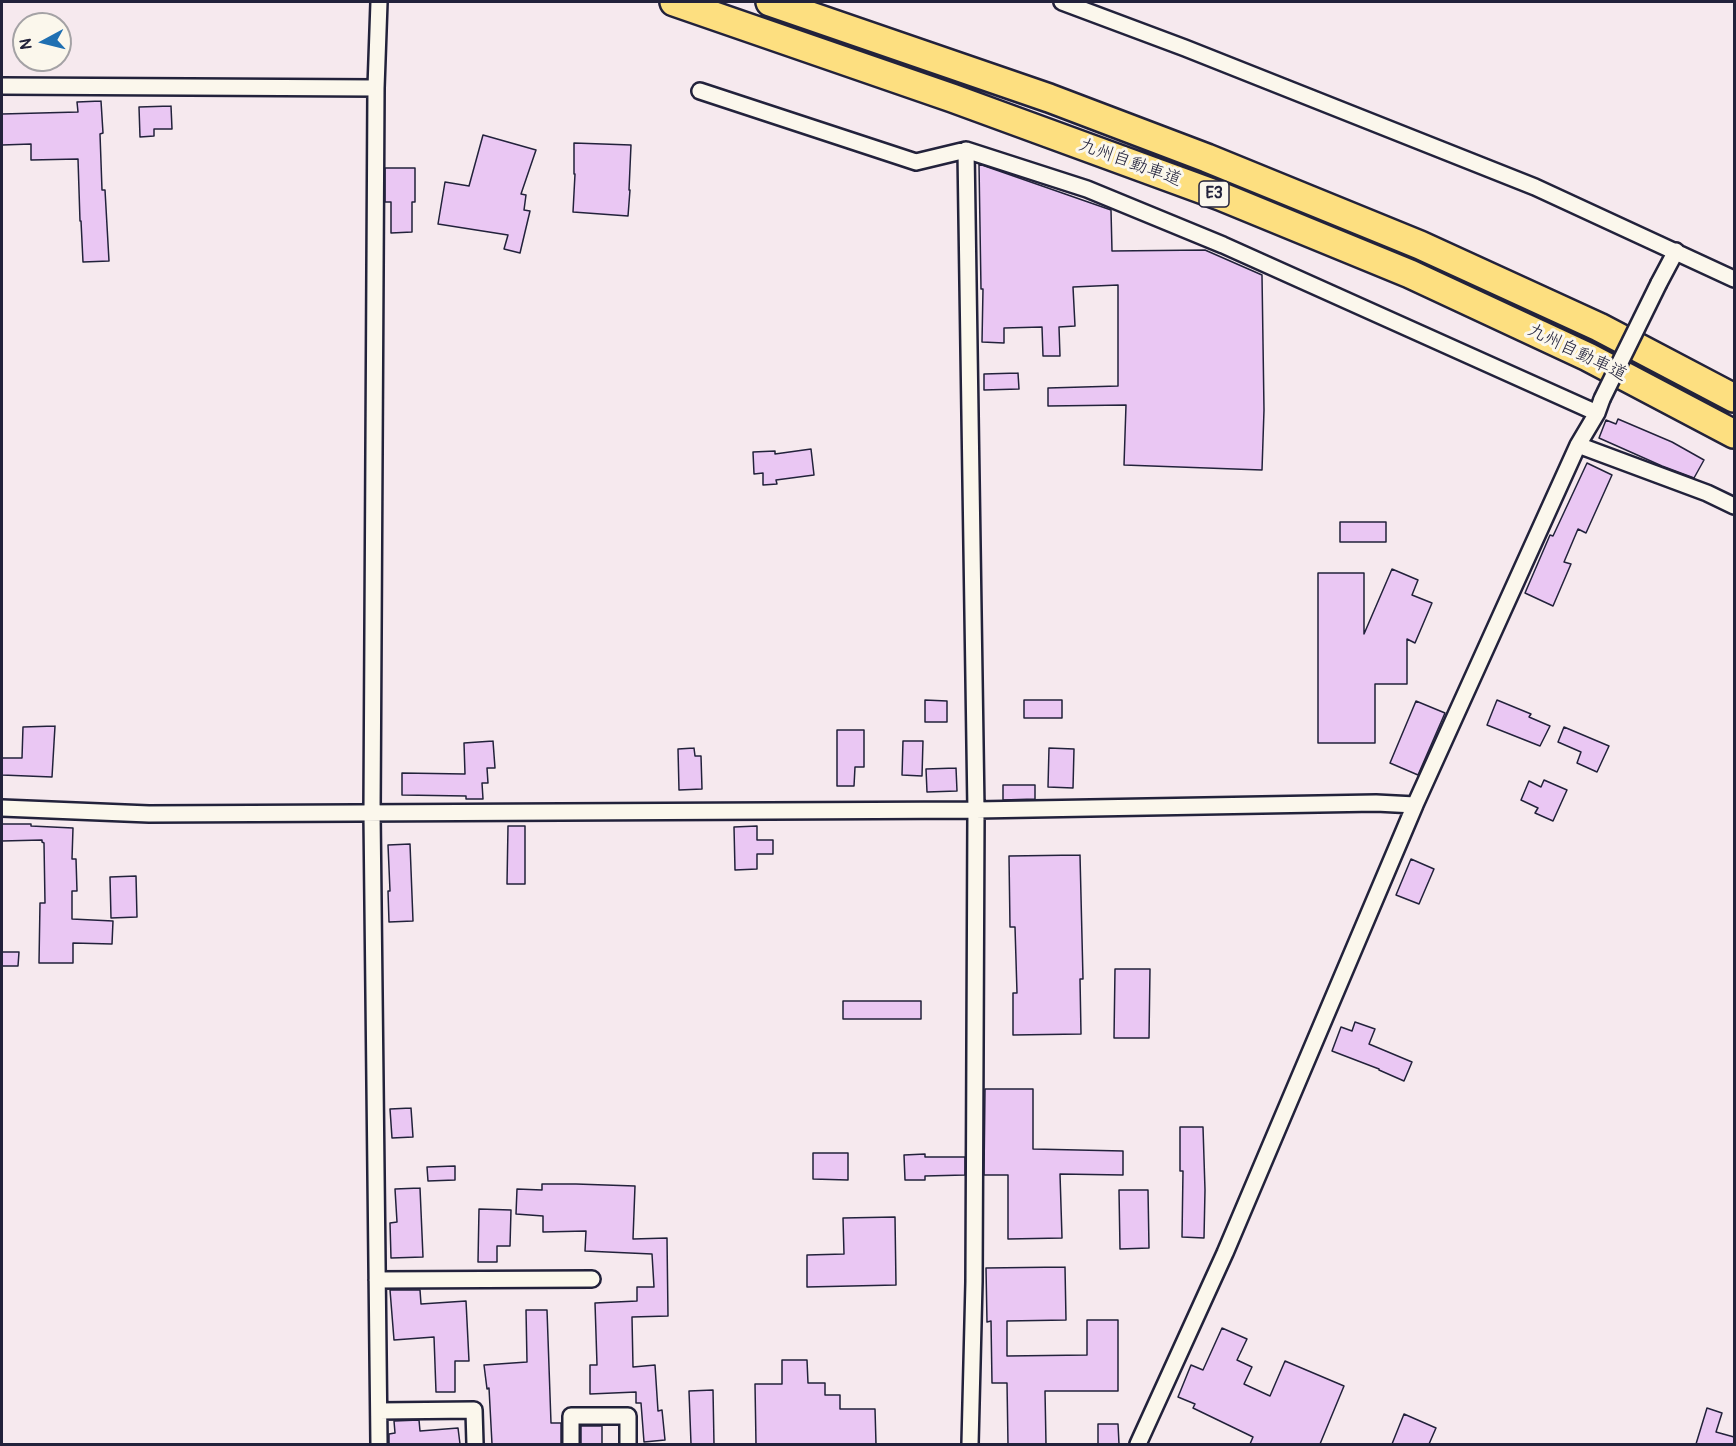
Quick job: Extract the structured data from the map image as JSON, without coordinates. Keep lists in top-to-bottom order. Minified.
{"streets":{"highway":["九州自動車道","E3"]},"north":"left"}
